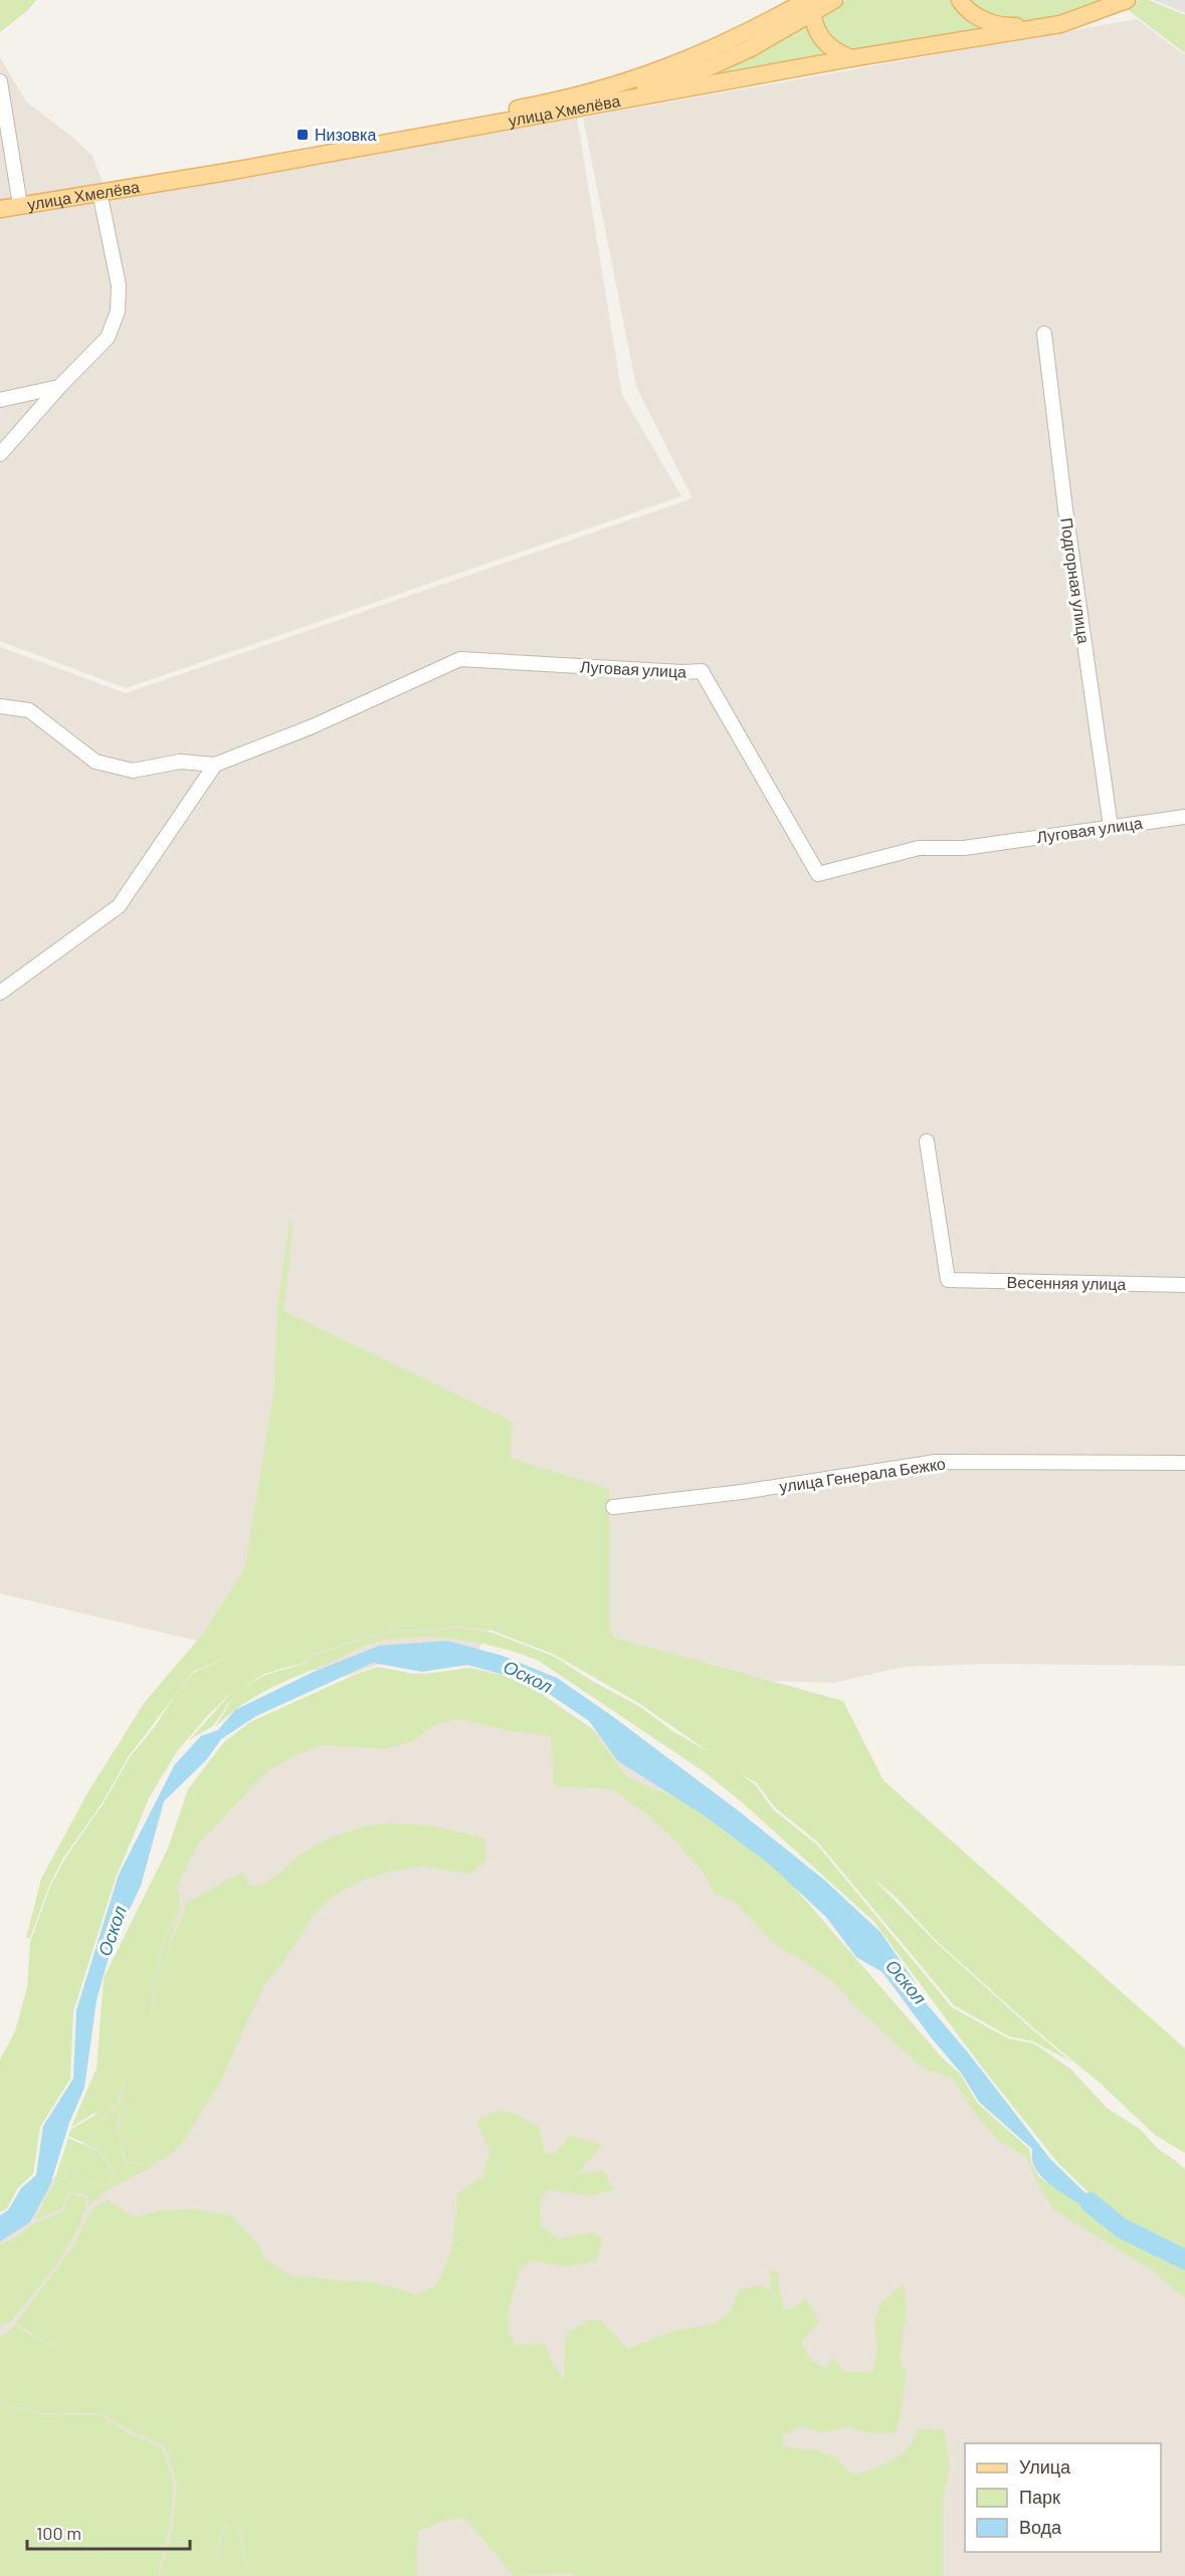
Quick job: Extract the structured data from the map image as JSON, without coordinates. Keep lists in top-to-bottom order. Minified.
{"streets":{"main road":["улица Хмелёва"],"street":["Подгорная улица","Луговая улица","Весенняя улица","улица Генерала Бежко"]},"crossings":[["Подгорная улица","Луговая улица"]],"water":["Оскол"],"places":{"transit":["Низовка"]},"legend":["Улица","Парк","Вода"],"scale_bar":"100 m"}
